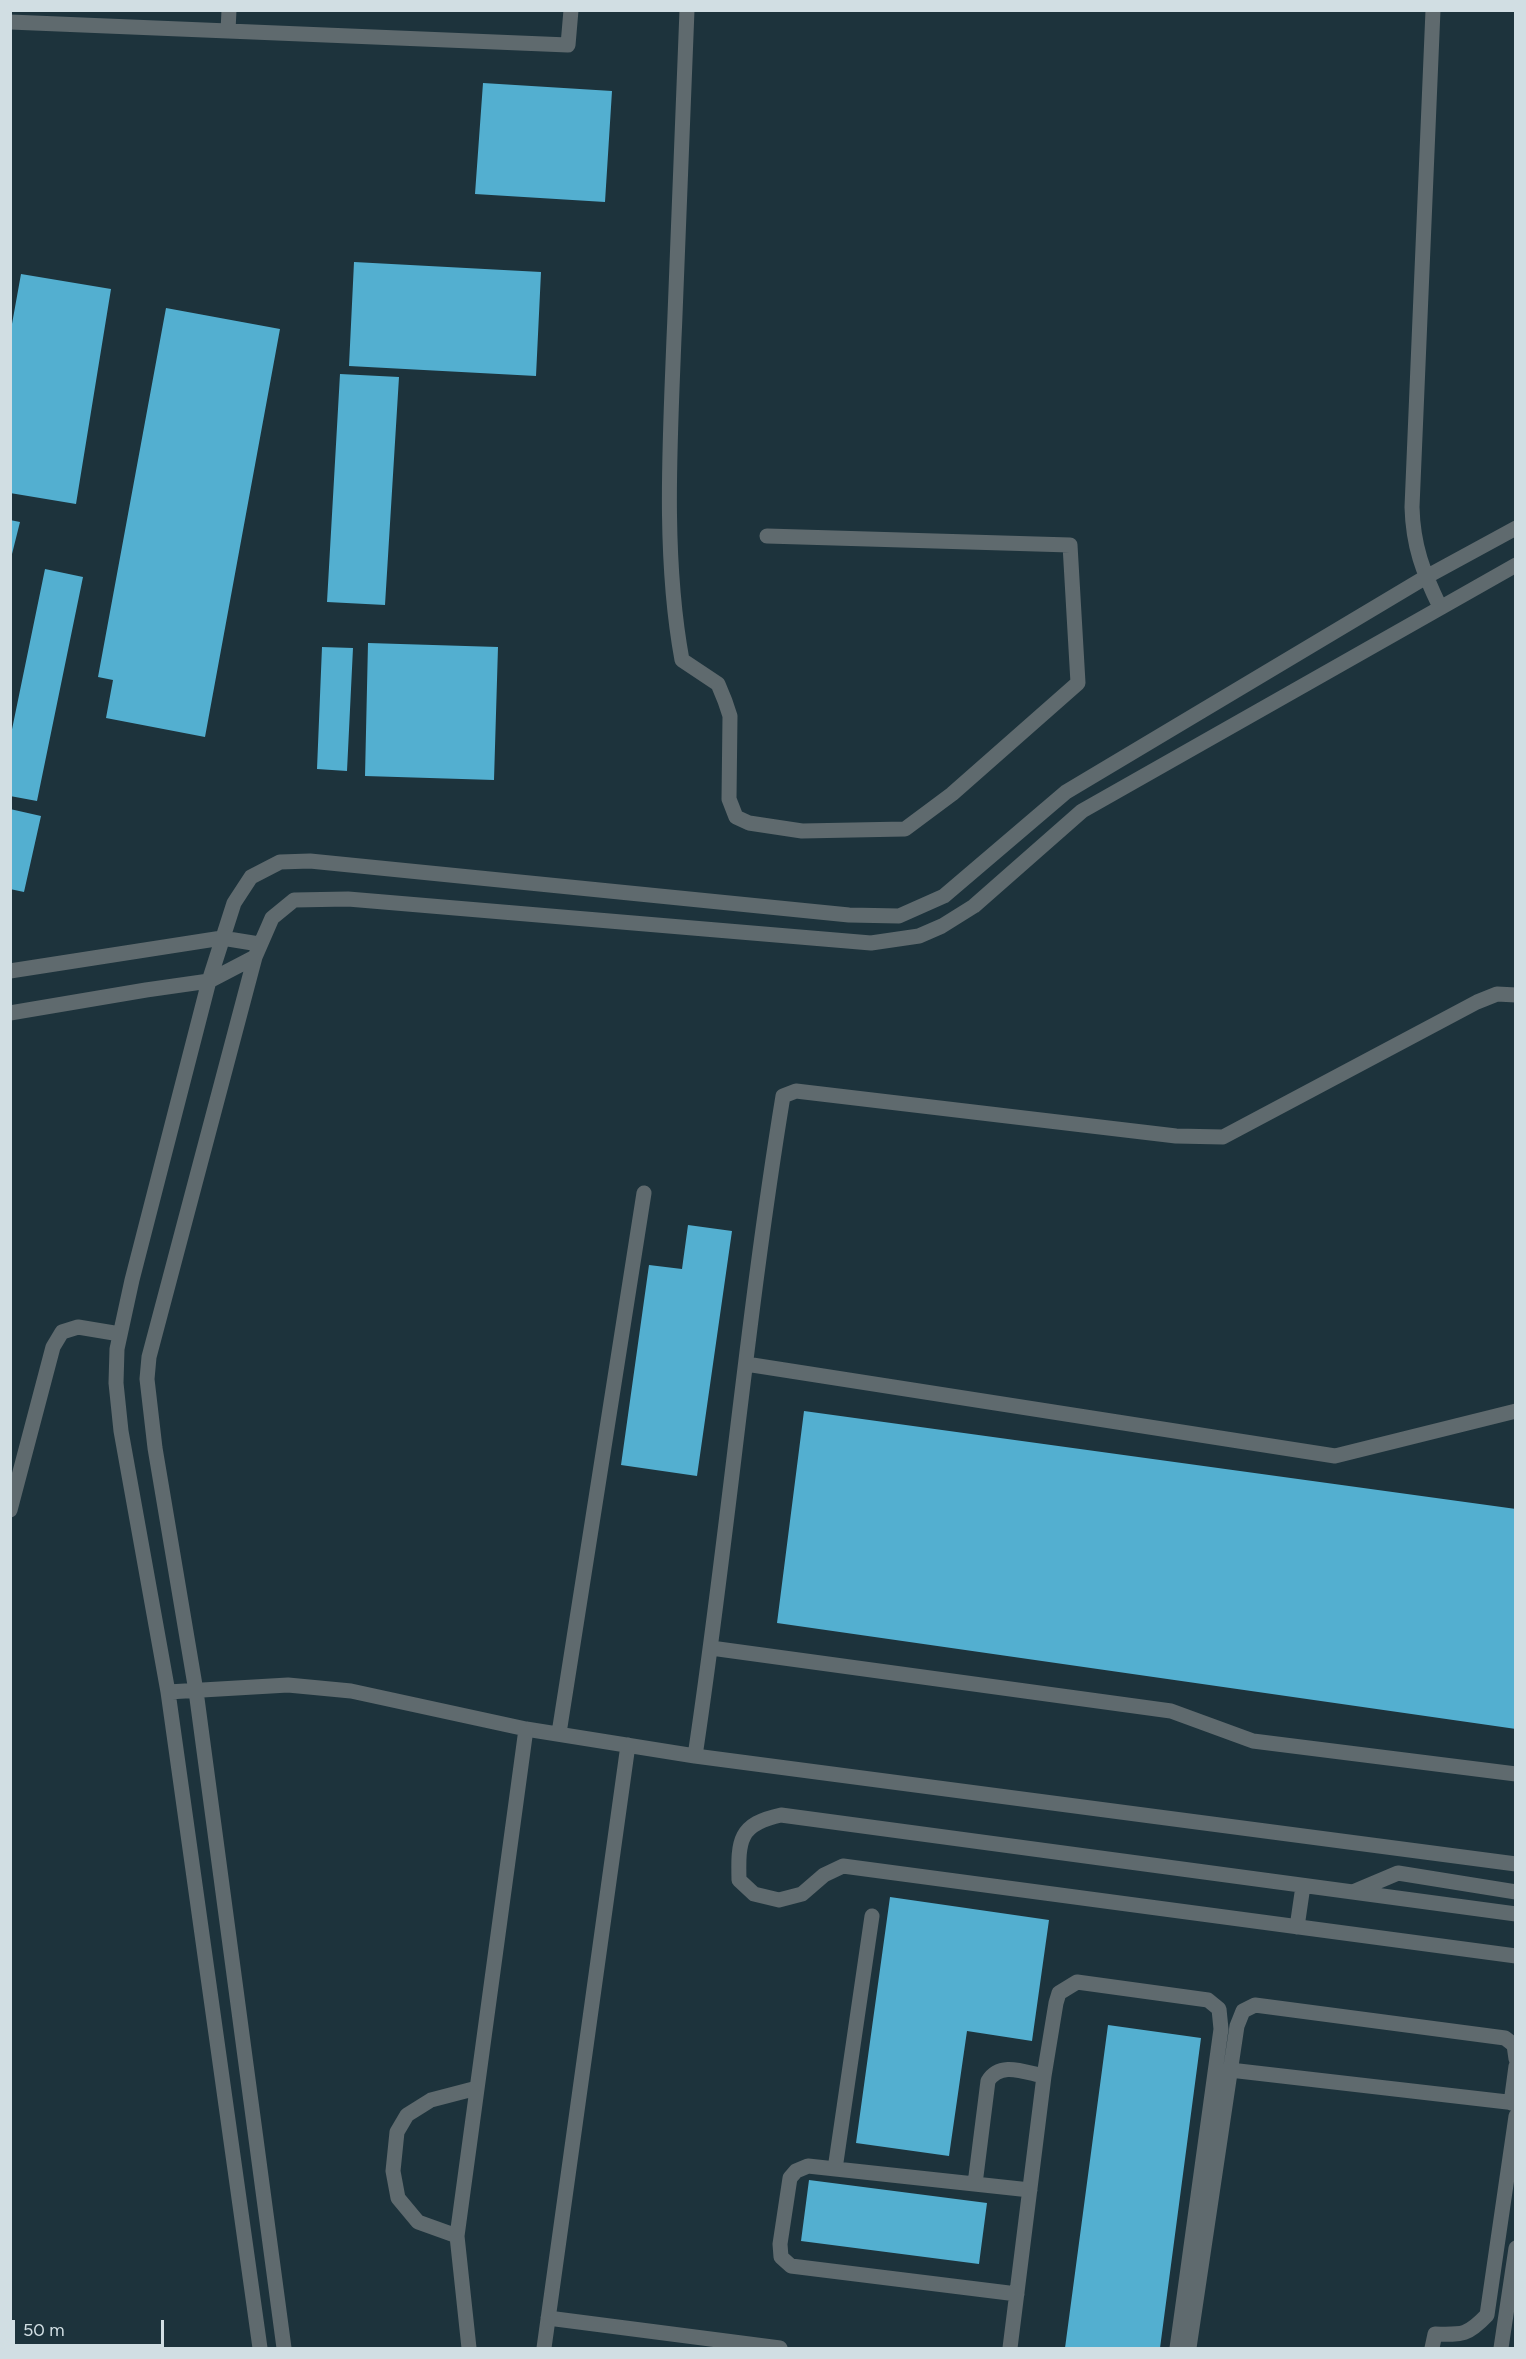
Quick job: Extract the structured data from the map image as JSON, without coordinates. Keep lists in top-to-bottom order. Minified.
{"scale_bar":"50 m"}
